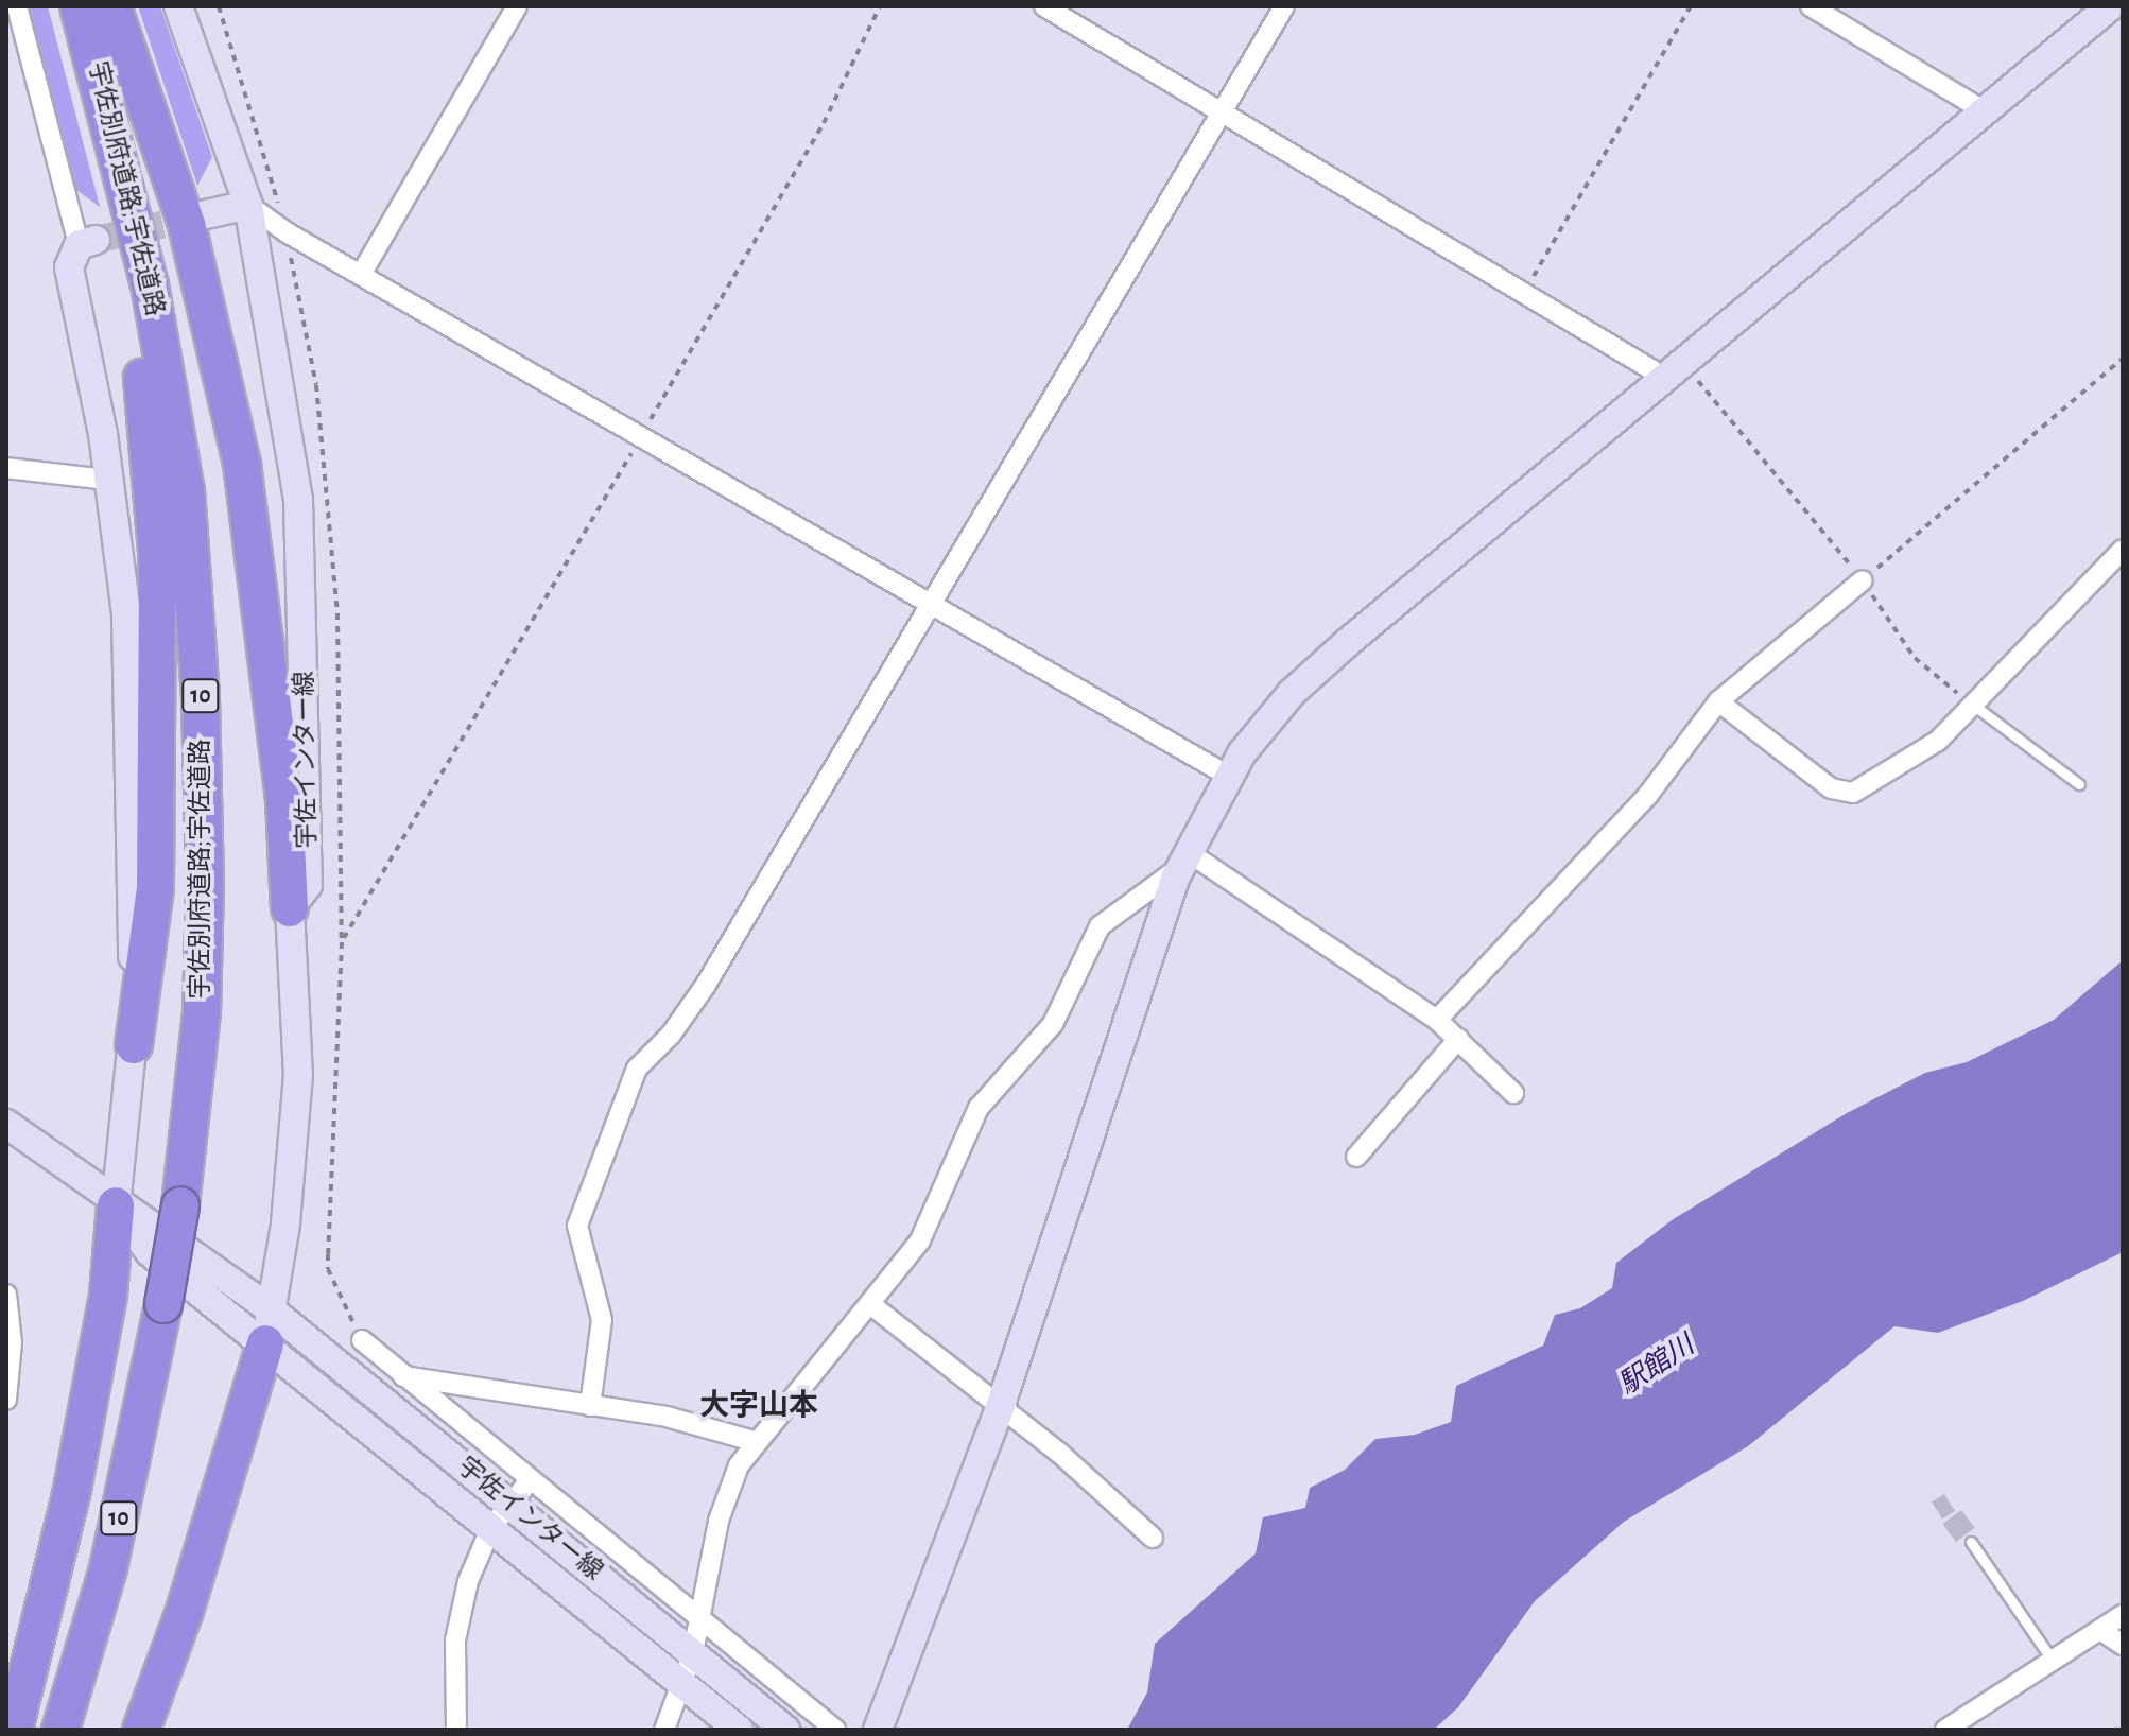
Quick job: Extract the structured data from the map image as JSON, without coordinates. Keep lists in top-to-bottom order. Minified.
{"streets":{"highway":["宇佐別府道路;宇佐道路","10"],"main road":["宇佐インター線"]},"districts":["大字山本"],"water":["駅館川"]}
